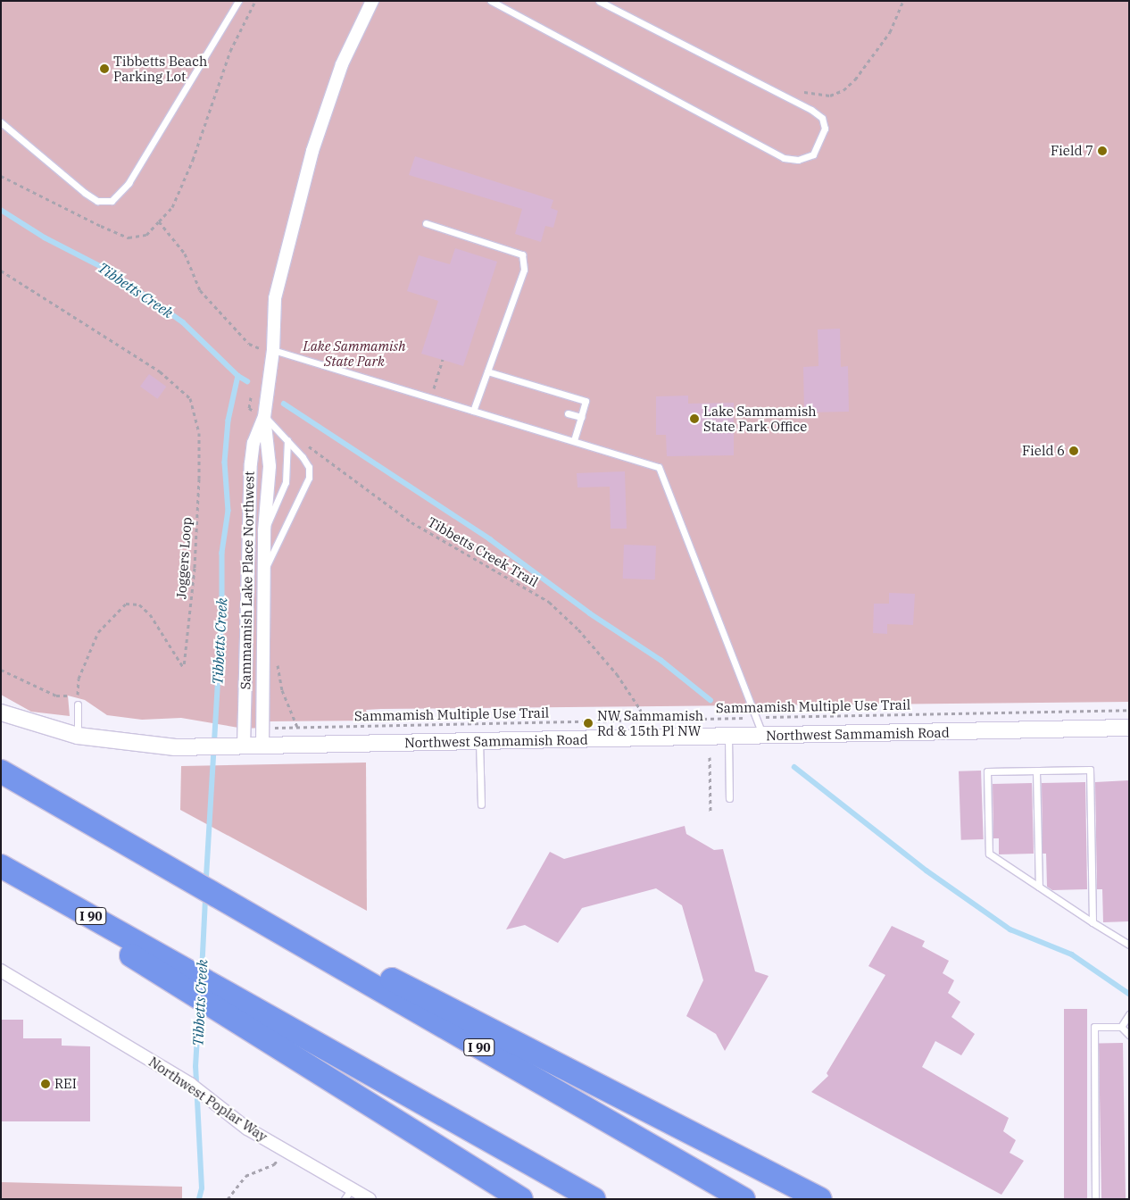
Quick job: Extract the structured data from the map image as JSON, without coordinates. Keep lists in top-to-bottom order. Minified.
{"streets":{"highway":["I 90"],"street":["Sammamish Lake Place Northwest","Northwest Sammamish Road","Northwest Poplar Way"],"path":["Tibbetts Creek Trail","Joggers Loop","Sammamish Multiple Use Trail"]},"crossings":[["Tibbetts Creek Trail","Sammamish Multiple Use Trail"],["Sammamish Lake Place Northwest","Northwest Sammamish Road"]],"water":["Tibbetts Creek"],"parks":["Lake Sammamish State Park"],"places":["Tibbetts Beach Parking Lot","Field 7","Lake Sammamish State Park Office","Field 6","NW Sammamish Rd & 15th Pl NW","REI"]}
